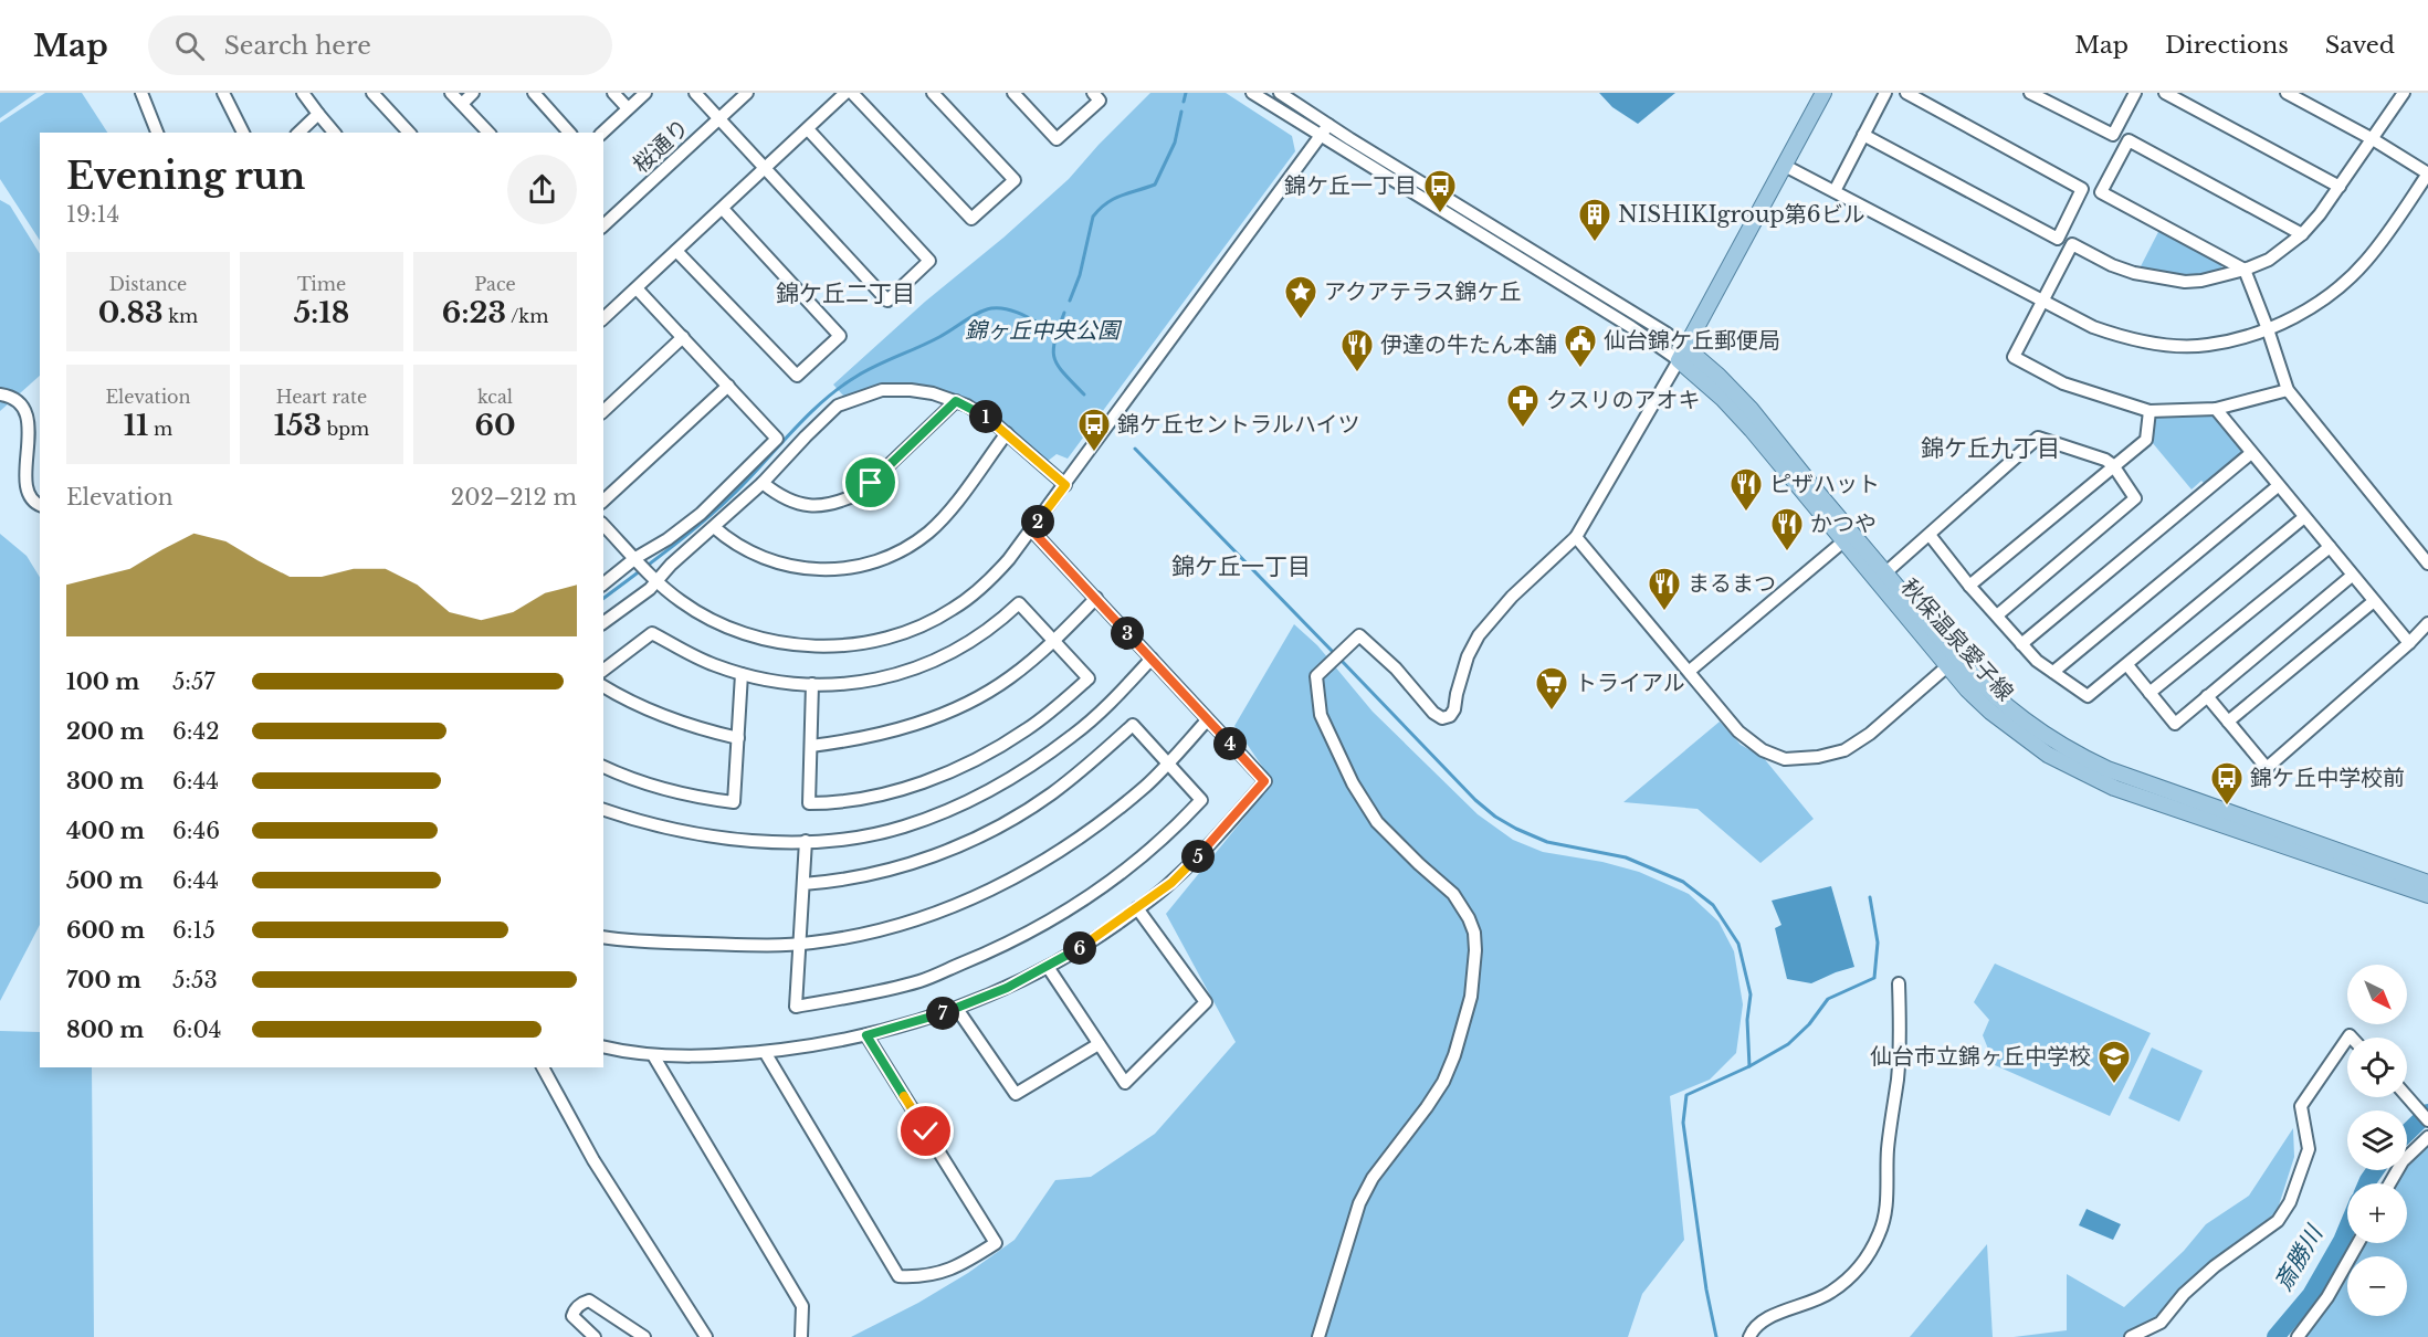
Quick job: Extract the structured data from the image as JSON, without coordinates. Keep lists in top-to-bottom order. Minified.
{"streets":{"main road":["秋保温泉愛子線"],"street":["桜通り"]},"districts":["錦ケ丘二丁目","錦ケ丘九丁目","錦ケ丘一丁目"],"water":["斎勝川"],"parks":["錦ヶ丘中央公園"],"places":{"bus stop":["錦ケ丘一丁目","錦ケ丘セントラルハイツ","錦ケ丘中学校前"],"building":["NISHIKIgroup第6ビル"],"place":["アクアテラス錦ケ丘"],"public building":["仙台錦ケ丘郵便局"],"restaurant":["伊達の牛たん本舗","ピザハット","かつや","まるまつ"],"pharmacy":["クスリのアオキ"],"supermarket":["トライアル"],"school or university":["仙台市立錦ヶ丘中学校"]},"north":"bottom right","page":{"header":"Map","search":"Search here","nav":["Map","Directions","Saved"],"heading":["Evening run","19:14"],"stats":[["Distance","0.83 km"],["Time","5:18"],["Pace","6:23 /km"],["Elevation","11 m"],["Heart rate","153 bpm"],["kcal","60"]],"pins":["1","2","3","4","5","6","7"],"chart":["Elevation","202–212 m"],"list":[{"name":"100 m","note":"5:57"},{"name":"200 m","note":"6:42"},{"name":"300 m","note":"6:44"},{"name":"400 m","note":"6:46"},{"name":"500 m","note":"6:44"},{"name":"600 m","note":"6:15"},{"name":"700 m","note":"5:53"},{"name":"800 m","note":"6:04"}],"map_buttons":["+","−"]}}
